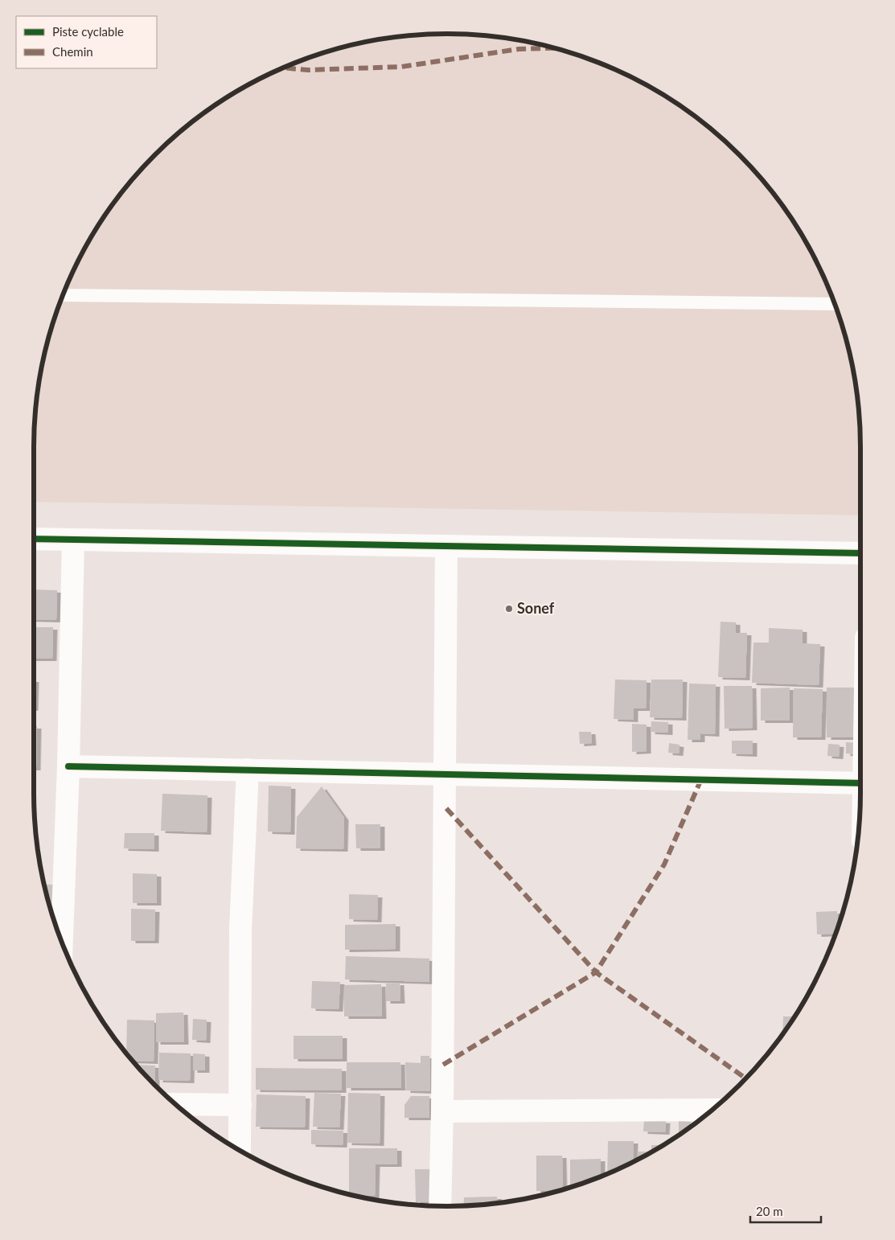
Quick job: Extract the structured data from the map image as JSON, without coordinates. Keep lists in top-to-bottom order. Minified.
{"places":["Sonef"],"legend":["Piste cyclable","Chemin"],"scale_bar":"20 m"}
